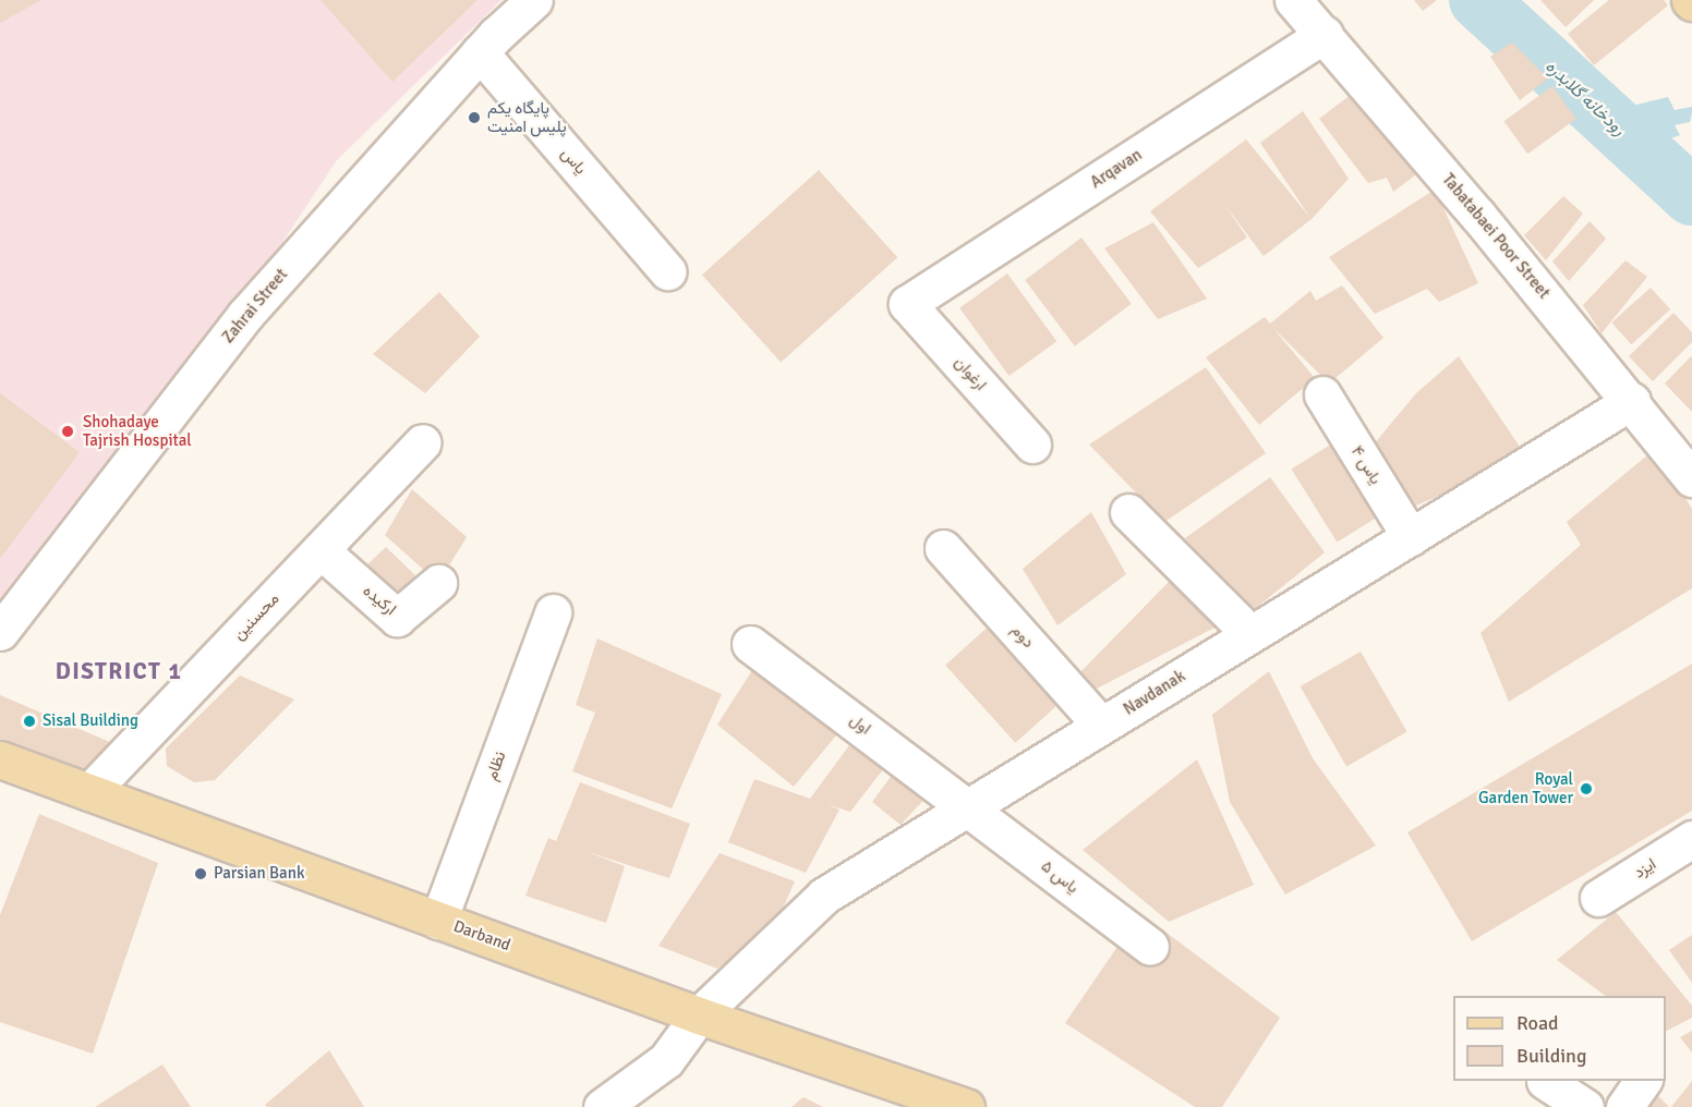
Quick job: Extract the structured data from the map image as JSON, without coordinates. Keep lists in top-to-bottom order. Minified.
{"streets":{"main road":["Darband"],"street":["یاس","Arqavan","Tabatabaei Poor Street","Zahrai Street","یاس ۴","ارکیده","محسنین","دوم","Navdanak","اول","نظام","ایزد","یاس ۵"]},"crossings":[["یاس","Zahrai Street"],["Arqavan","Tabatabaei Poor Street"],["Tabatabaei Poor Street","Navdanak"],["یاس ۴","Navdanak"],["ارکیده","محسنین"],["محسنین","Darband"],["دوم","Navdanak"],["Navdanak","اول"],["Navdanak","یاس ۵"],["Navdanak","Darband"],["اول","یاس ۵"],["نظام","Darband"]],"districts":["DISTRICT 1"],"water":["رودخانه گلابدره"],"places":["پایگاه یکم پلیس امنیت","Shohadaye Tajrish Hospital","Sisal Building","Royal Garden Tower","Parsian Bank"],"legend":["Road","Building"]}
